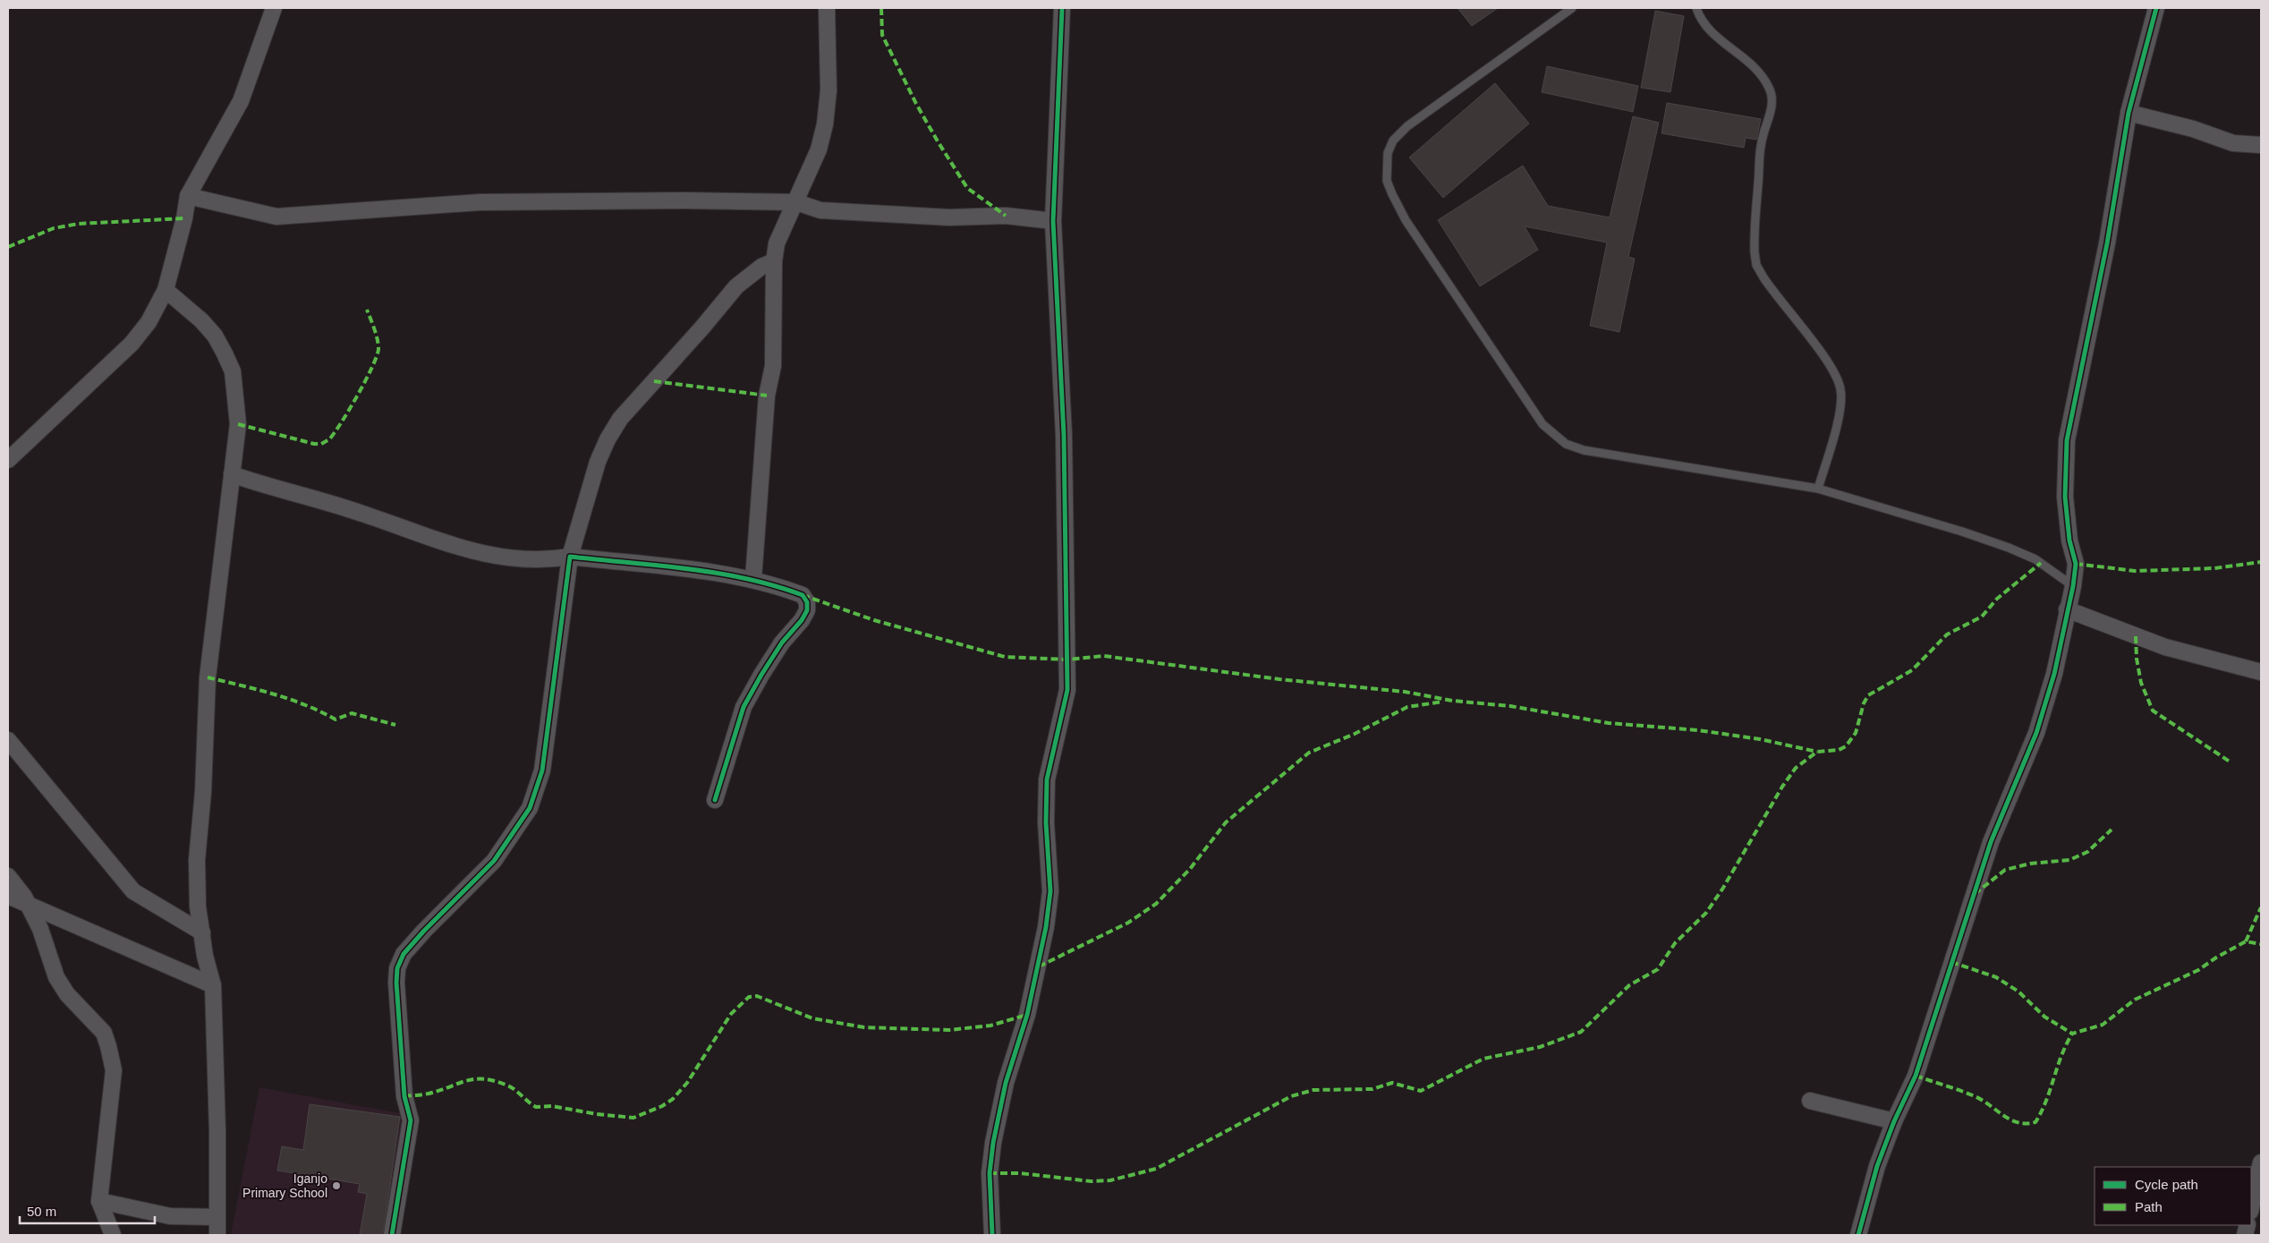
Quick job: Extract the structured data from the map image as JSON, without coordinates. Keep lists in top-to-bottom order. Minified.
{"places":["Iganjo Primary School"],"legend":["Cycle path","Path"],"scale_bar":"50 m"}
